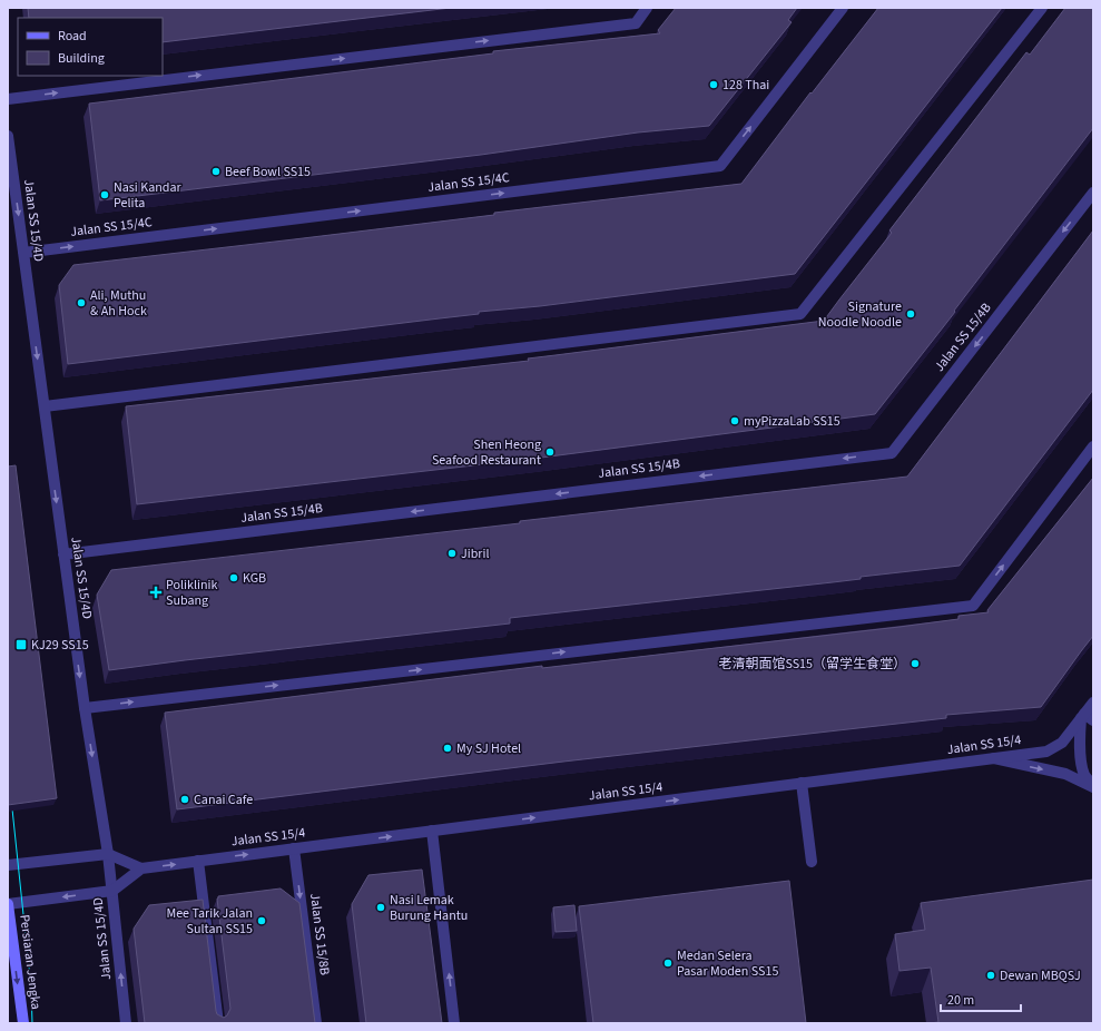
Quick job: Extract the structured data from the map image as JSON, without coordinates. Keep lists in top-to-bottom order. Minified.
{"streets":{"main road":["Persiaran Jengka"],"street":["Jalan SS 15/4C","Jalan SS 15/4D","Jalan SS 15/4B","Jalan SS 15/4","Jalan SS 15/8B"]},"crossings":[["Jalan SS 15/4C","Jalan SS 15/4D"],["Jalan SS 15/4D","Jalan SS 15/4B"],["Jalan SS 15/4D","Jalan SS 15/4"],["Jalan SS 15/4","Jalan SS 15/8B"]],"one_way":["Jalan SS 15/4C","Jalan SS 15/4B","Jalan SS 15/4","Persiaran Jengka"],"places":{"other":["128 Thai","Beef Bowl SS15","Nasi Kandar Pelita","Ali, Muthu & Ah Hock","Signature Noodle Noodle","myPizzaLab SS15","Shen Heong Seafood Restaurant","Jibril","KGB","老清朝面馆SS15（留学生食堂）","My SJ Hotel","Canai Cafe","Nasi Lemak Burung Hantu","Mee Tarik Jalan Sultan SS15","Medan Selera Pasar Moden SS15","Dewan MBQSJ"],"health":["Poliklinik Subang"],"transit":["KJ29 SS15"]},"legend":["Road","Building"],"scale_bar":"20 m"}
